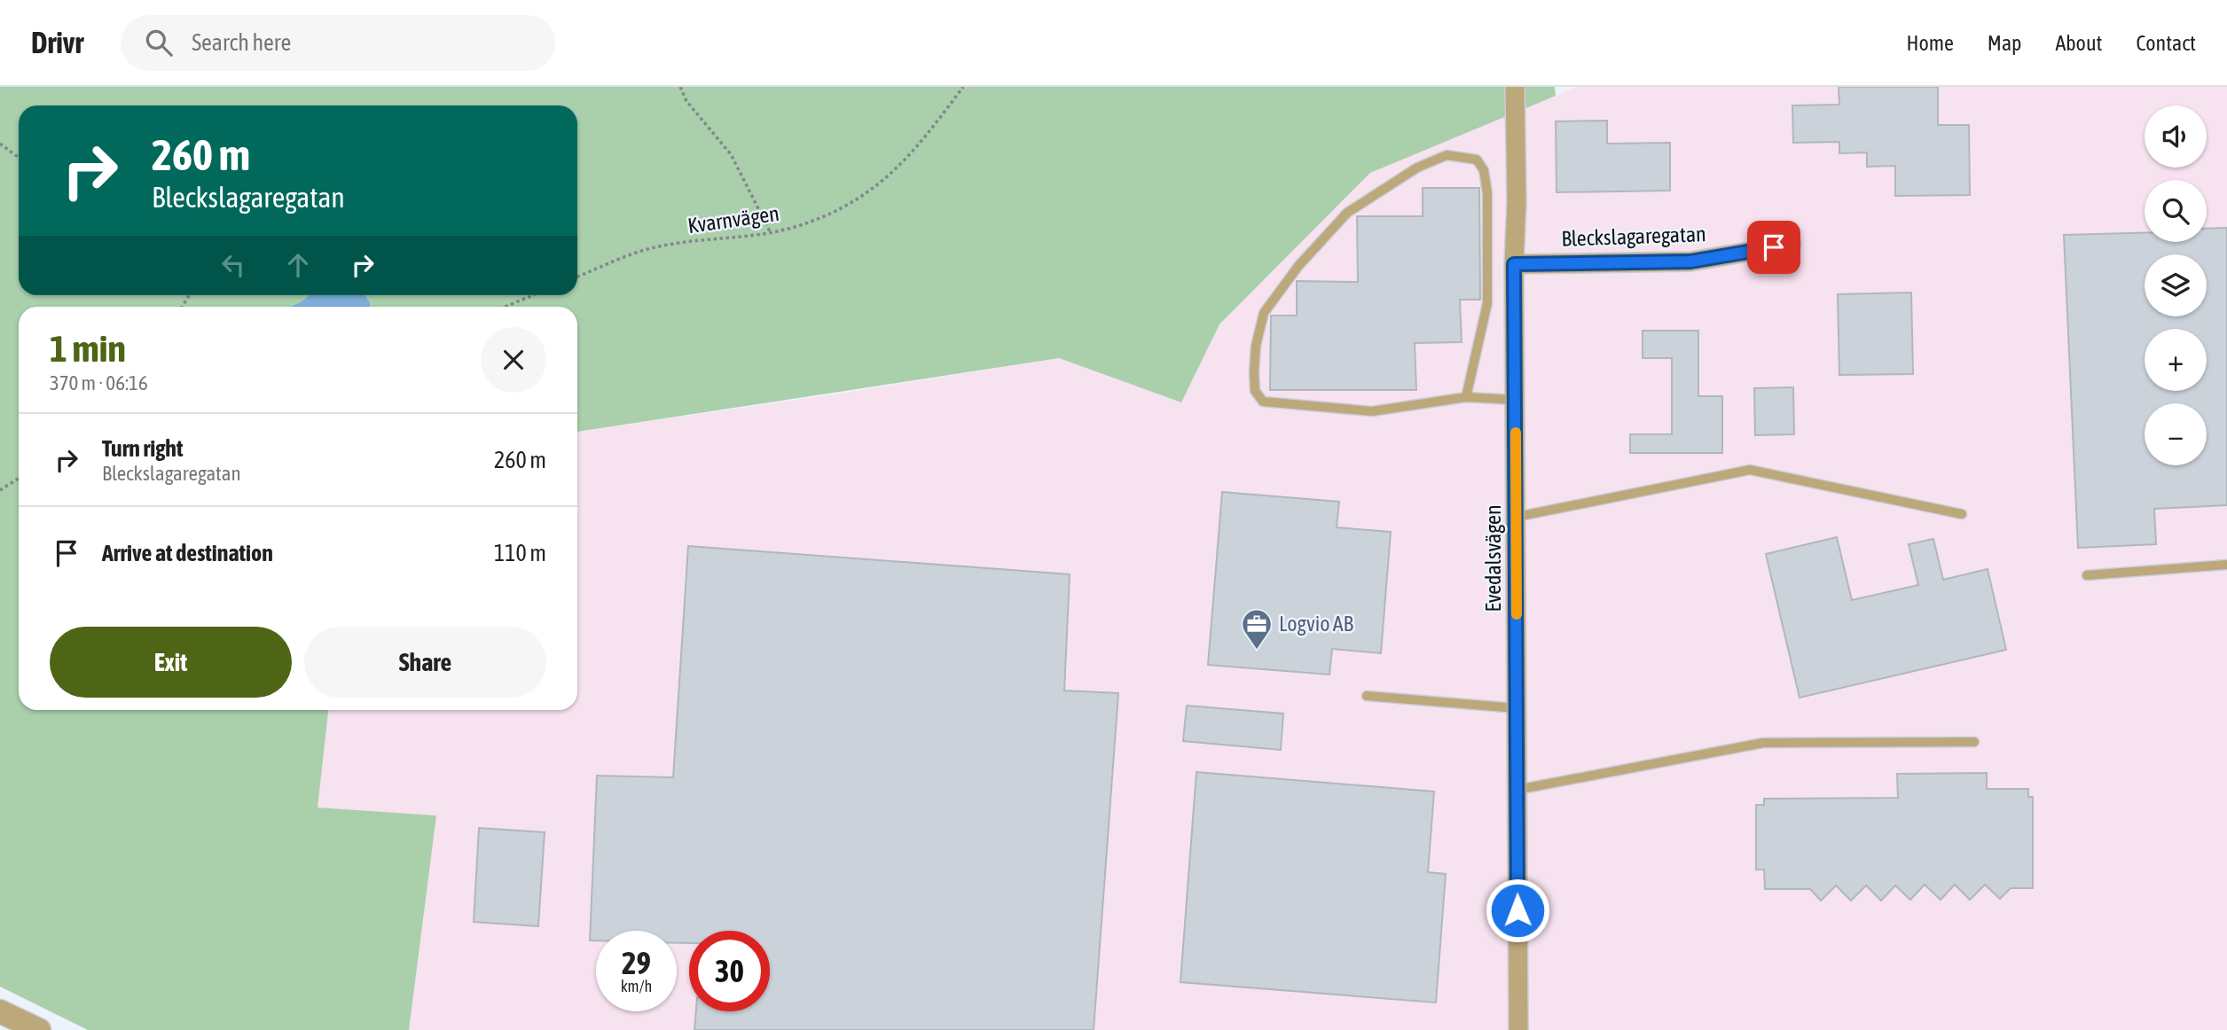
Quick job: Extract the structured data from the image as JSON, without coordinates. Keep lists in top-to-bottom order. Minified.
{"streets":{"street":["Bleckslagaregatan","Evedalsvägen"],"path":["Kvarnvägen"]},"crossings":[["Bleckslagaregatan","Evedalsvägen"]],"places":{"office":["Logvio AB"]},"page":{"header":"Drivr","search":"Search here","nav":["Home","Map","About","Contact"],"map_buttons":["+","−"],"turn":["260 m","Bleckslagaregatan"],"heading":["1 min","370 m · 06:16"],"list":[{"name":"Turn right","note":"Bleckslagaregatan","value":"260 m"},{"name":"Arrive at destination","value":"110 m"}],"buttons":["Exit","Share"],"speed":"29 km/h","limit":"30"}}
